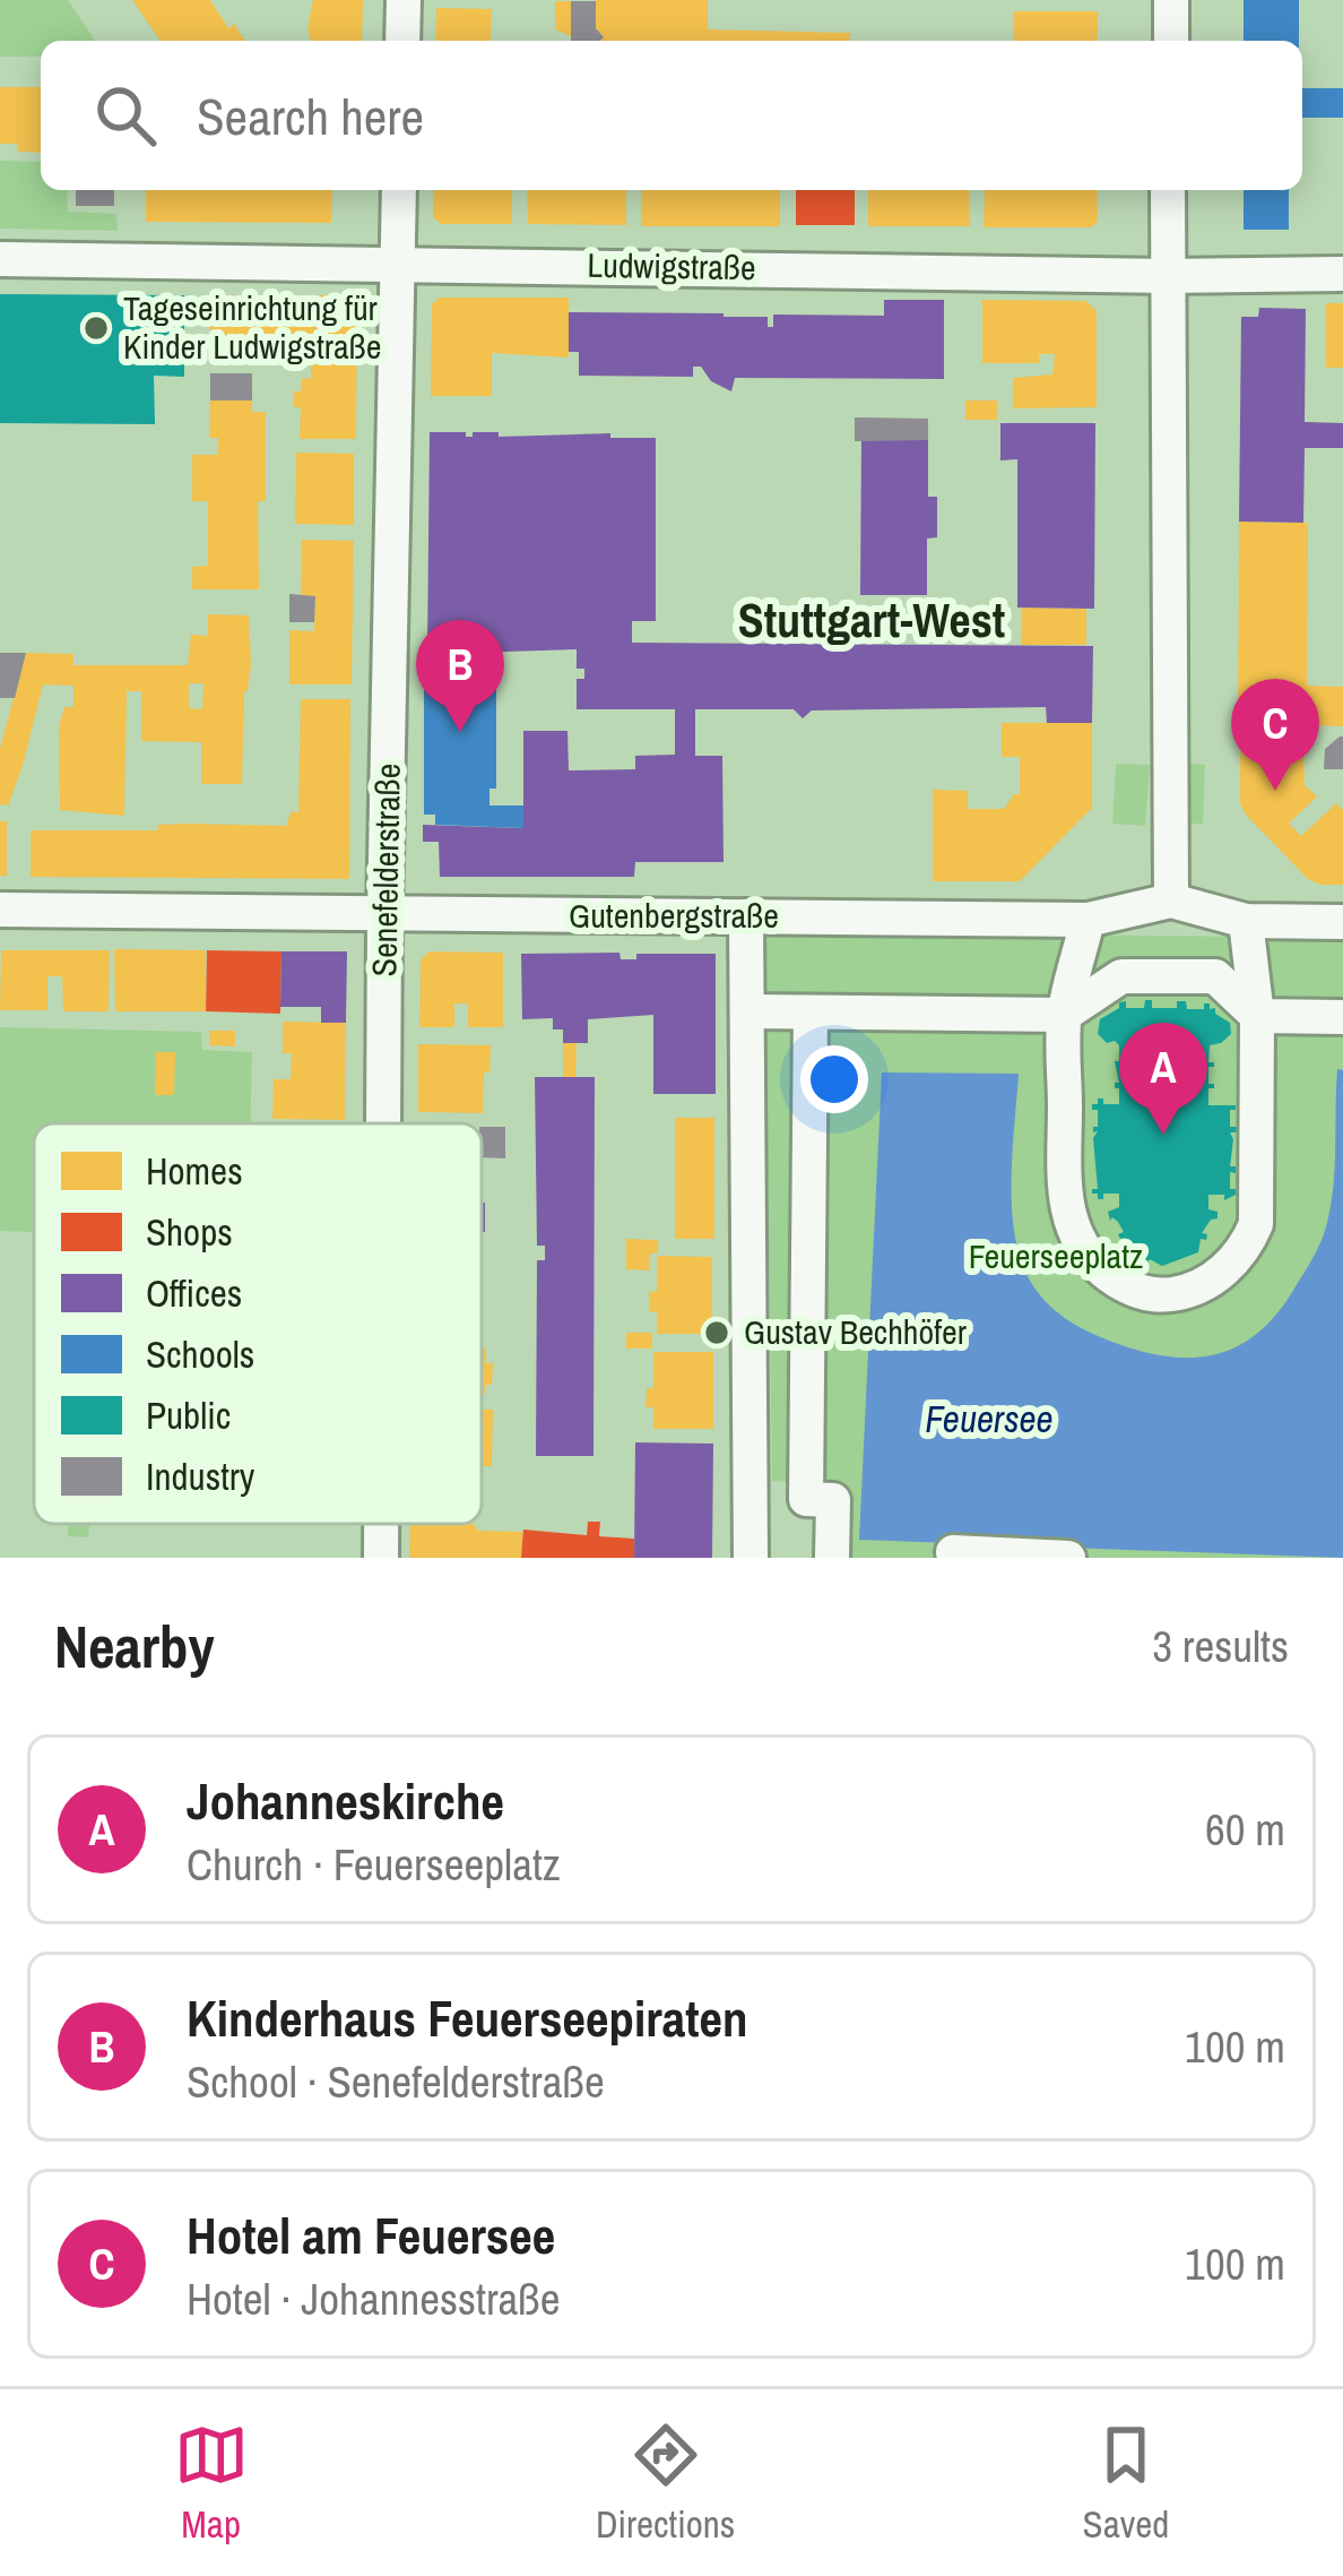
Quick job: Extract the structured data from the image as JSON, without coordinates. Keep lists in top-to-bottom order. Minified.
{"streets":{"street":["Ludwigstraße","Senefelderstraße","Gutenbergstraße"]},"crossings":[["Ludwigstraße","Senefelderstraße"],["Senefelderstraße","Gutenbergstraße"]],"districts":["Stuttgart-West"],"water":["Feuersee"],"parks":["Feuerseeplatz"],"places":["Tageseinrichtung für Kinder Ludwigstraße","Gustav Bechhöfer"],"legend":["Homes","Shops","Offices","Schools","Public","Industry"],"page":{"search":"Search here","pins":["B","C","A"],"heading":["Nearby","3 results"],"list":[{"mark":"A","name":"Johanneskirche","note":"Church · Feuerseeplatz","value":"60 m"},{"mark":"B","name":"Kinderhaus Feuerseepiraten","note":"School · Senefelderstraße","value":"100 m"},{"mark":"C","name":"Hotel am Feuersee","note":"Hotel · Johannesstraße","value":"100 m"}],"nav":["Map","Directions","Saved"]}}
